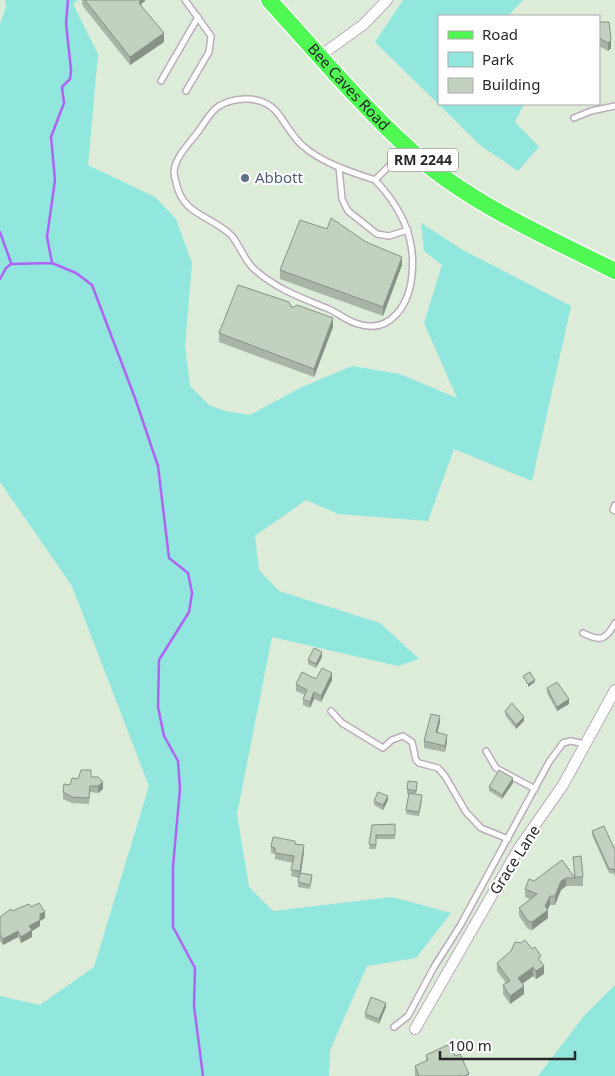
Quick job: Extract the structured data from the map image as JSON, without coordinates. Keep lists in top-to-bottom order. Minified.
{"streets":{"main road":["Bee Caves Road","RM 2244"],"street":["Grace Lane"]},"places":["Abbott"],"legend":["Road","Park","Building"],"scale_bar":"100 m"}
